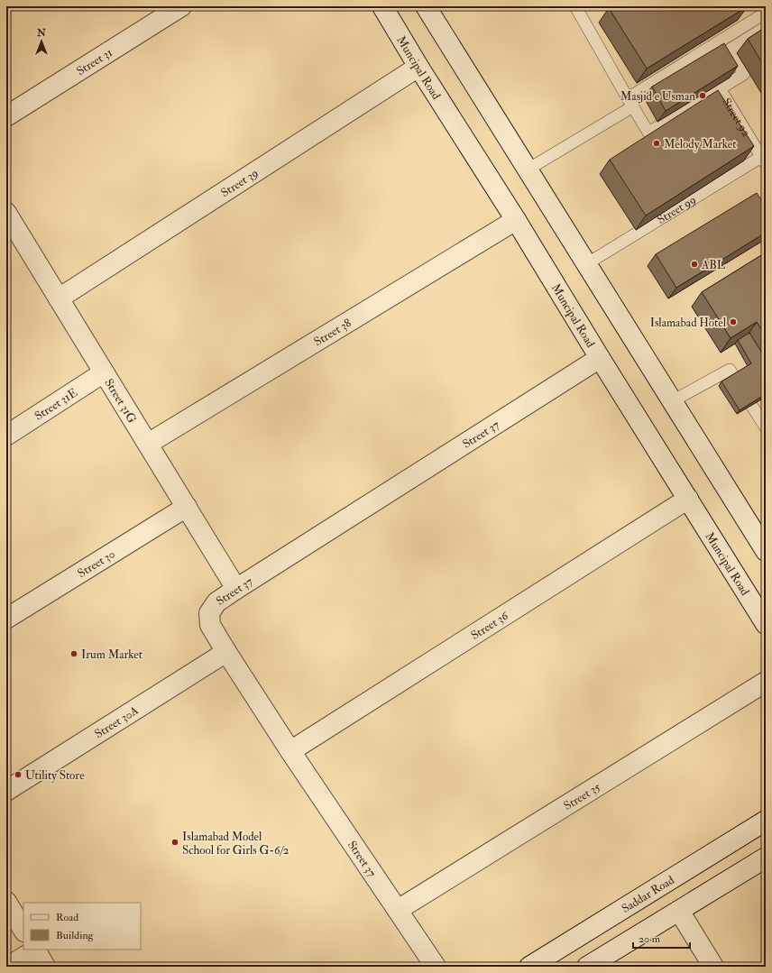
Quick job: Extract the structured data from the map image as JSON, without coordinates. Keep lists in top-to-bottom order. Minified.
{"streets":{"street":["Street 31","Muncipal Road","Street 39","Street 38","Street 31G","Street 31E","Street 37","Street 30","Street 36","Street 30A","Street 35","Saddar Road"],"lane":["Street 92","Street 99"]},"crossings":[["Muncipal Road","Street 39"],["Muncipal Road","Street 38"],["Muncipal Road","Street 37"],["Muncipal Road","Street 36"],["Street 92","Street 99"],["Street 39","Street 31G"],["Street 38","Street 31G"],["Street 31G","Street 31E"],["Street 31G","Street 37"],["Street 31G","Street 30"],["Street 37","Street 36"],["Street 37","Street 30A"],["Street 37","Street 35"]],"places":["Masjid e Usman","Melody Market","ABL","Islamabad Hotel","Irum Market","Utility Store","Islamabad Model School for Girls G-6/2"],"legend":["Road","Building"],"scale_bar":"20 m","north":"top"}
